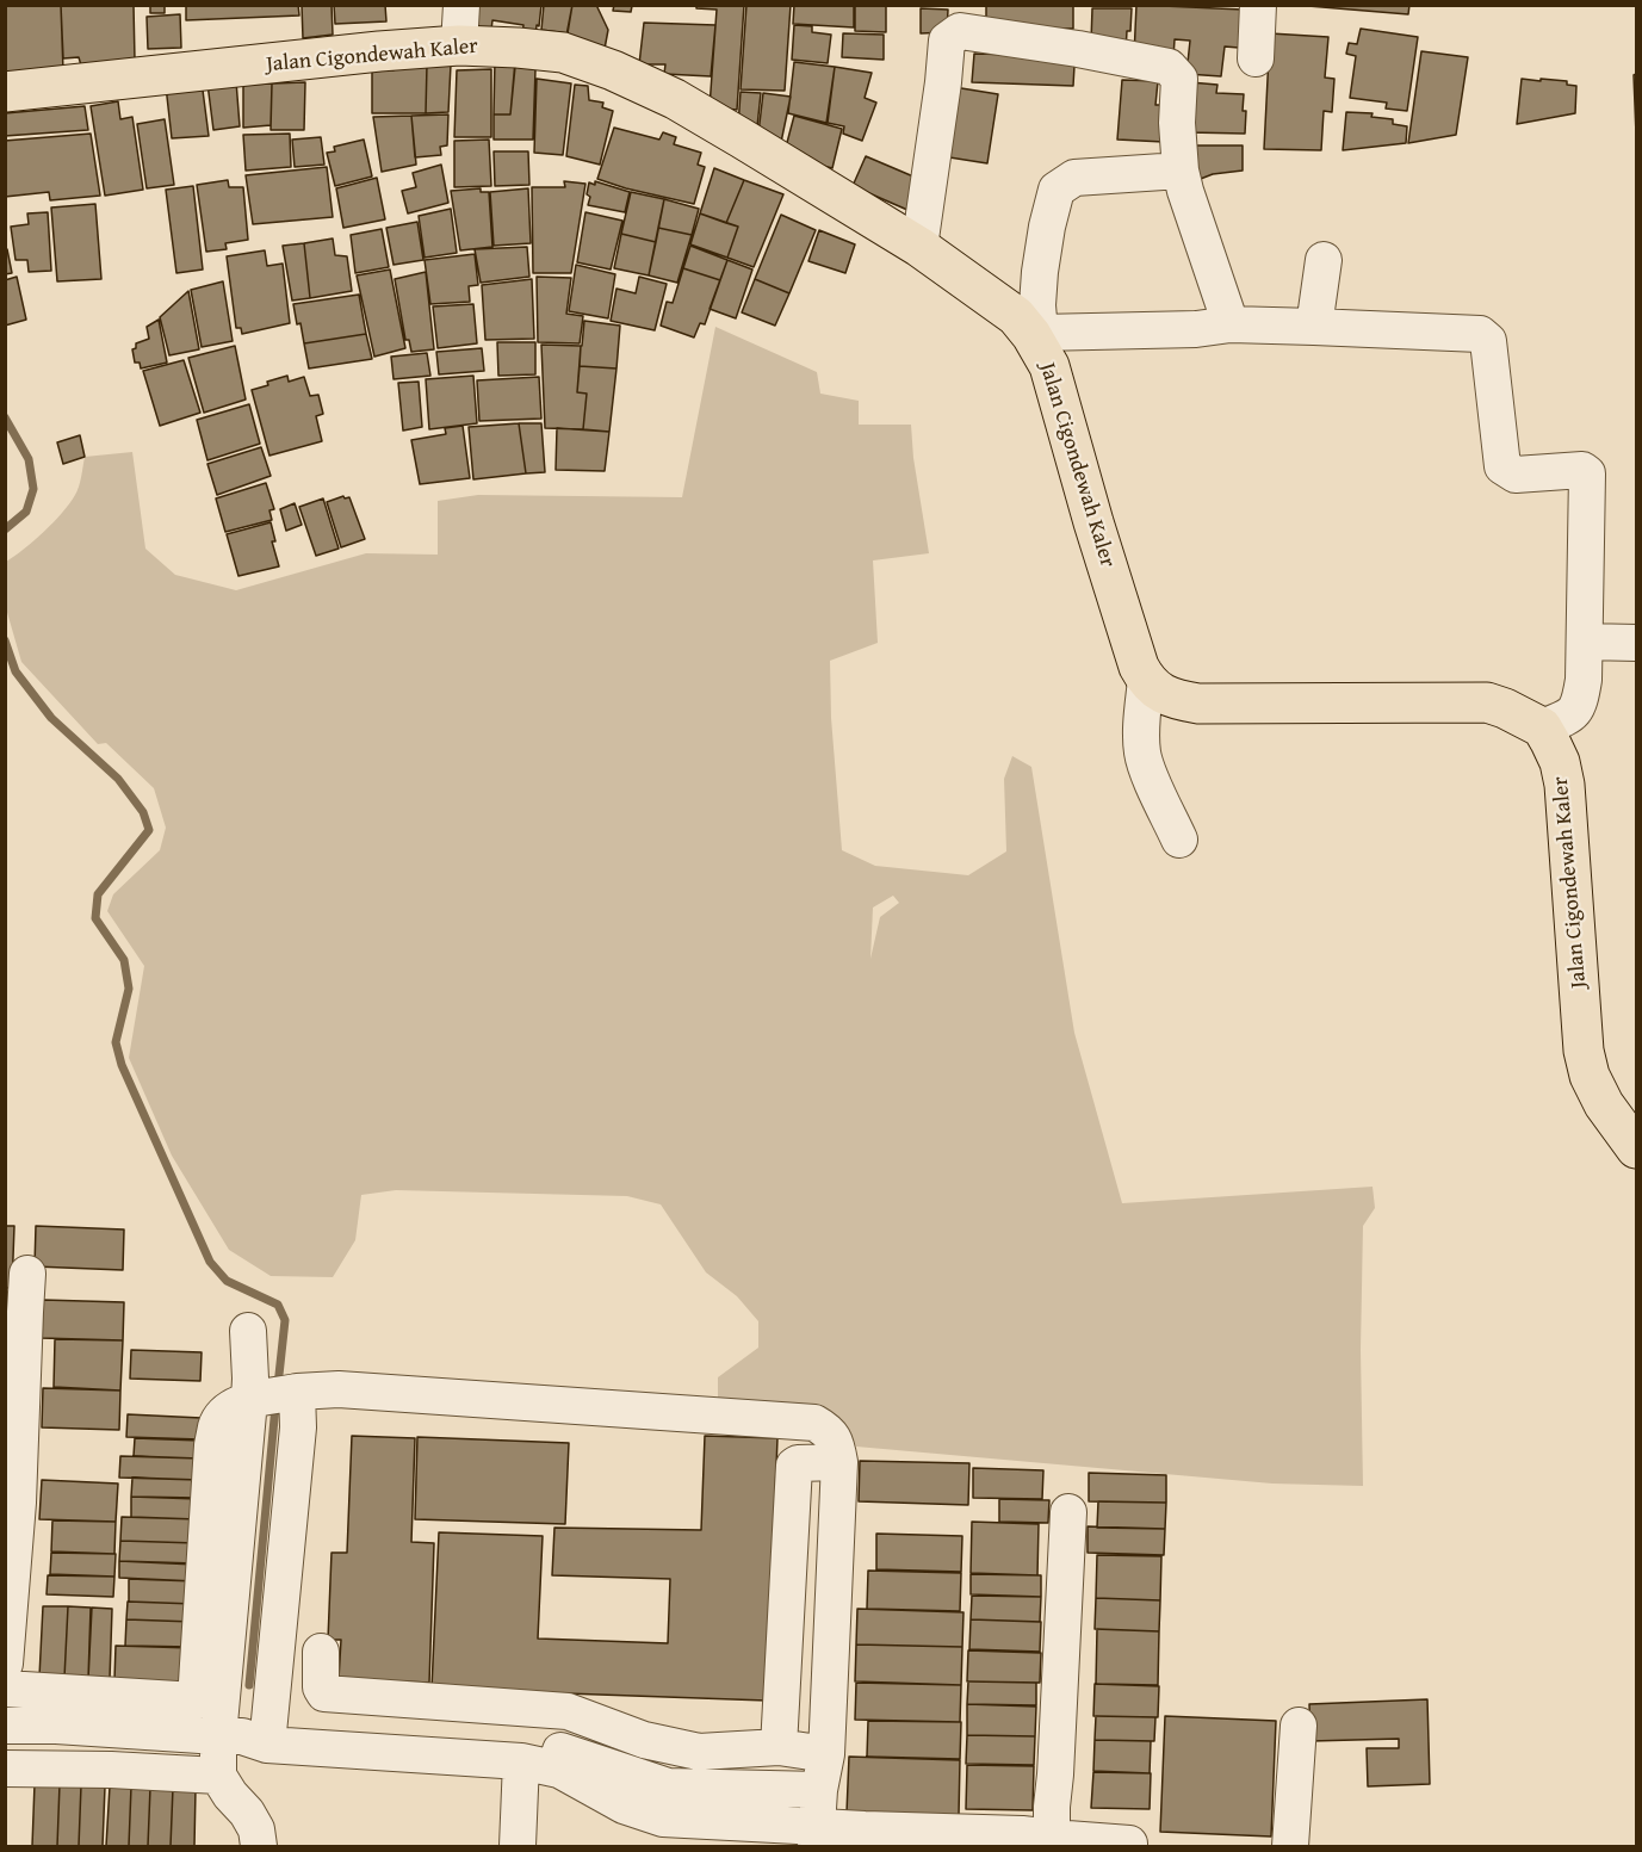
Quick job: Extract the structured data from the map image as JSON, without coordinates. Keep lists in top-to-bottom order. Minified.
{"streets":{"main road":["Jalan Cigondewah Kaler"]}}
